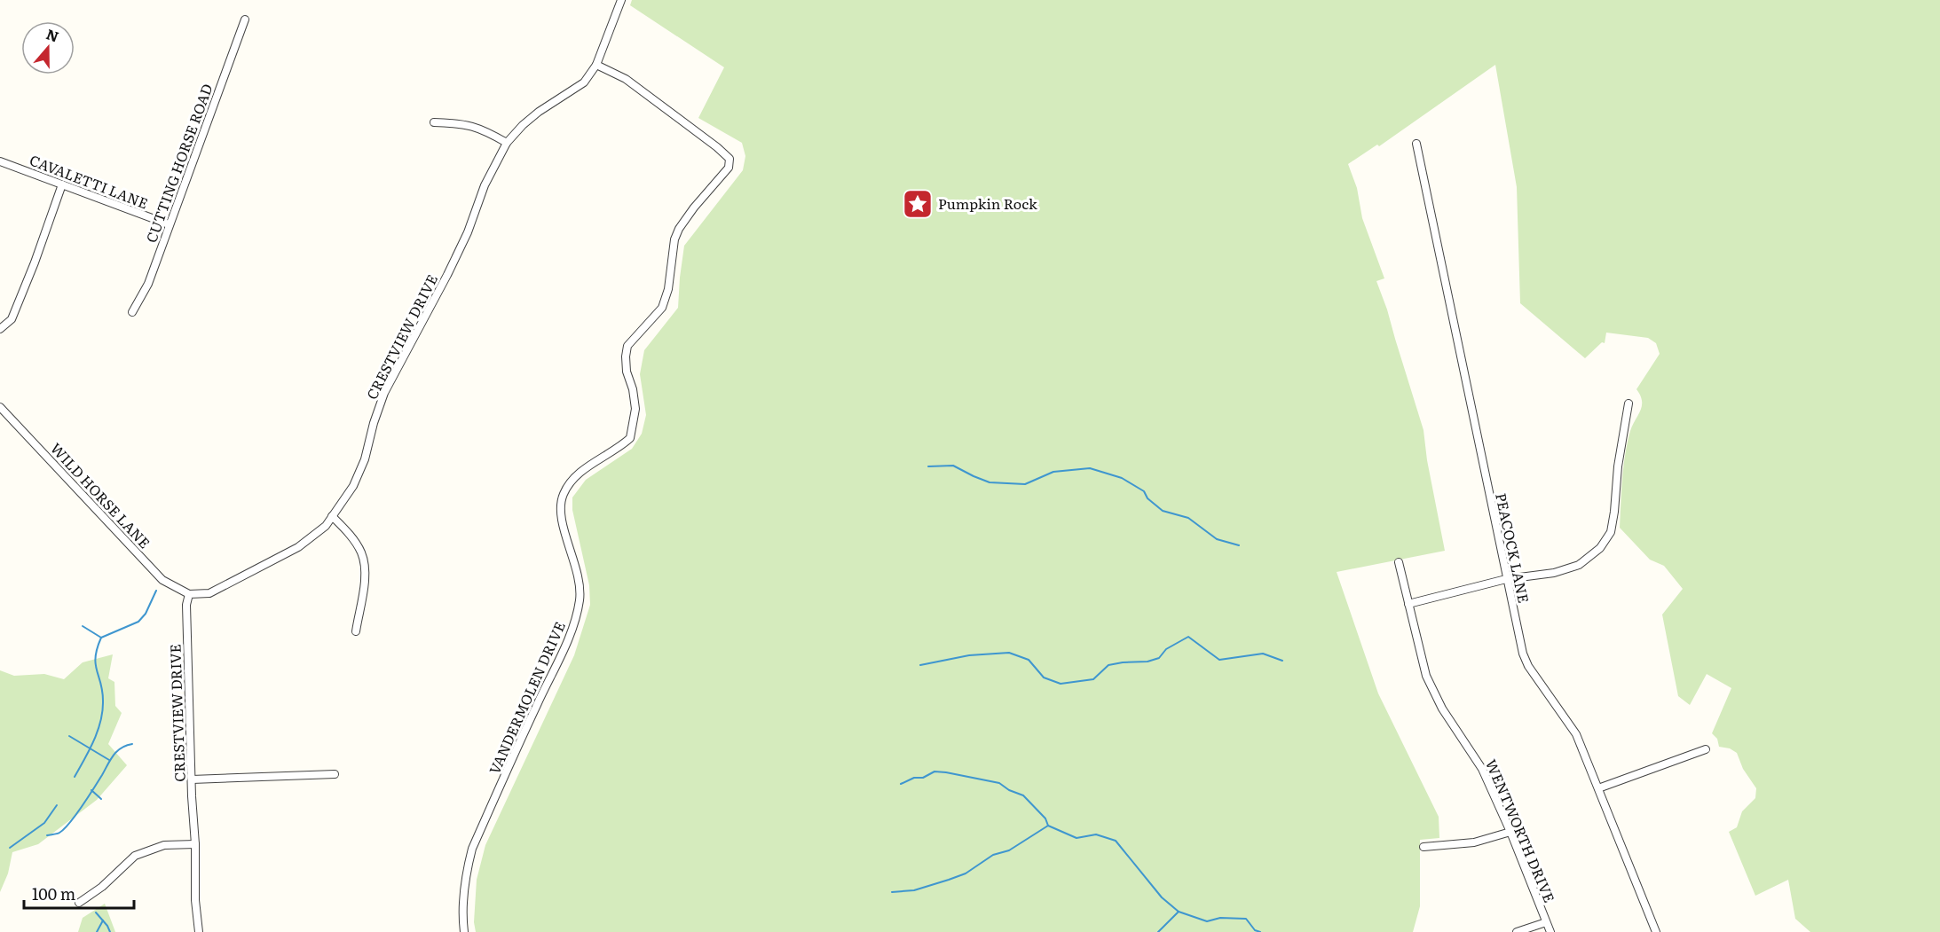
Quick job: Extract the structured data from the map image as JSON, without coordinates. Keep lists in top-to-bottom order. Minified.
{"streets":{"street":["CUTTING HORSE ROAD","CAVALETTI LANE","CRESTVIEW DRIVE","WILD HORSE LANE","PEACOCK LANE","VANDERMOLEN DRIVE","WENTWORTH DRIVE"]},"crossings":[["CUTTING HORSE ROAD","CAVALETTI LANE"],["CRESTVIEW DRIVE","WILD HORSE LANE"],["CRESTVIEW DRIVE","VANDERMOLEN DRIVE"]],"places":{"place":["Pumpkin Rock"]},"scale_bar":"100 m","north":"top"}
